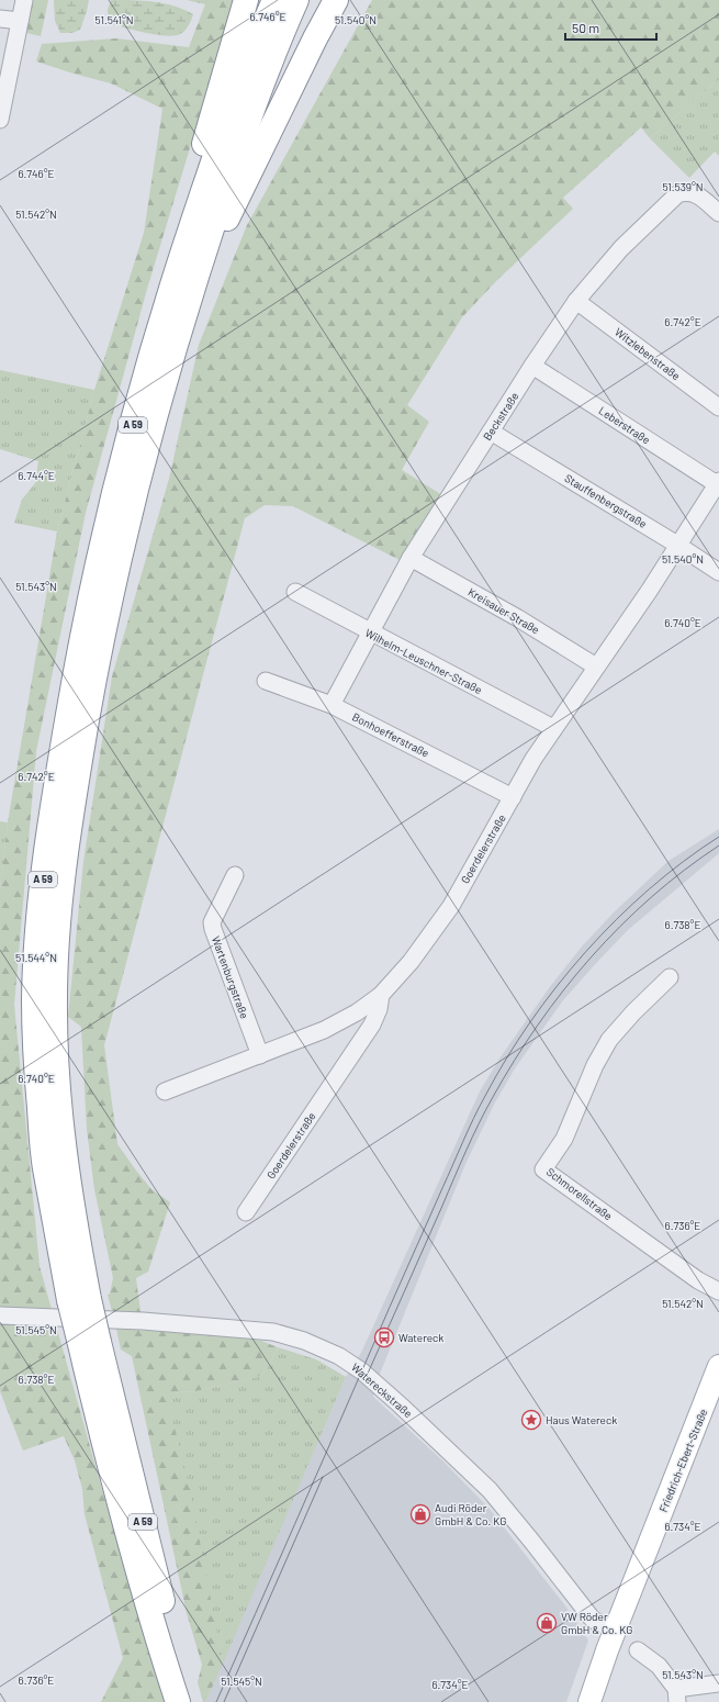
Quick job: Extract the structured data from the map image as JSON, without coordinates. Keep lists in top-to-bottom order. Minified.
{"streets":{"highway":["A 59"],"main road":["Friedrich-Ebert-Straße"],"street":["Witzlebenstraße","Beckstraße","Leberstraße","Stauffenbergstraße","Kreisauer Straße","Wilhelm-Leuschner-Straße","Bonhoefferstraße","Goerdelerstraße","Wartenburgstraße","Schmorellstraße","Watereckstraße"]},"crossings":[["Witzlebenstraße","Beckstraße"],["Beckstraße","Leberstraße"],["Beckstraße","Stauffenbergstraße"],["Beckstraße","Kreisauer Straße"],["Beckstraße","Wilhelm-Leuschner-Straße"],["Beckstraße","Bonhoefferstraße"],["Leberstraße","Goerdelerstraße"],["Stauffenbergstraße","Goerdelerstraße"],["Kreisauer Straße","Goerdelerstraße"],["Wilhelm-Leuschner-Straße","Goerdelerstraße"],["Bonhoefferstraße","Goerdelerstraße"],["Watereckstraße","Friedrich-Ebert-Straße"]],"places":{"bus stop":["Watereck"],"place":["Haus Watereck"],"shop":["Audi Röder GmbH & Co. KG","VW Röder GmbH & Co. KG"]},"scale_bar":"50 m","coordinates":["6.746°E","51.541°N","51.540°N","51.539°N","51.542°N","6.742°E","6.744°E","51.543°N","6.740°E","6.738°E","51.544°N","6.736°E","51.545°N","6.734°E"]}
